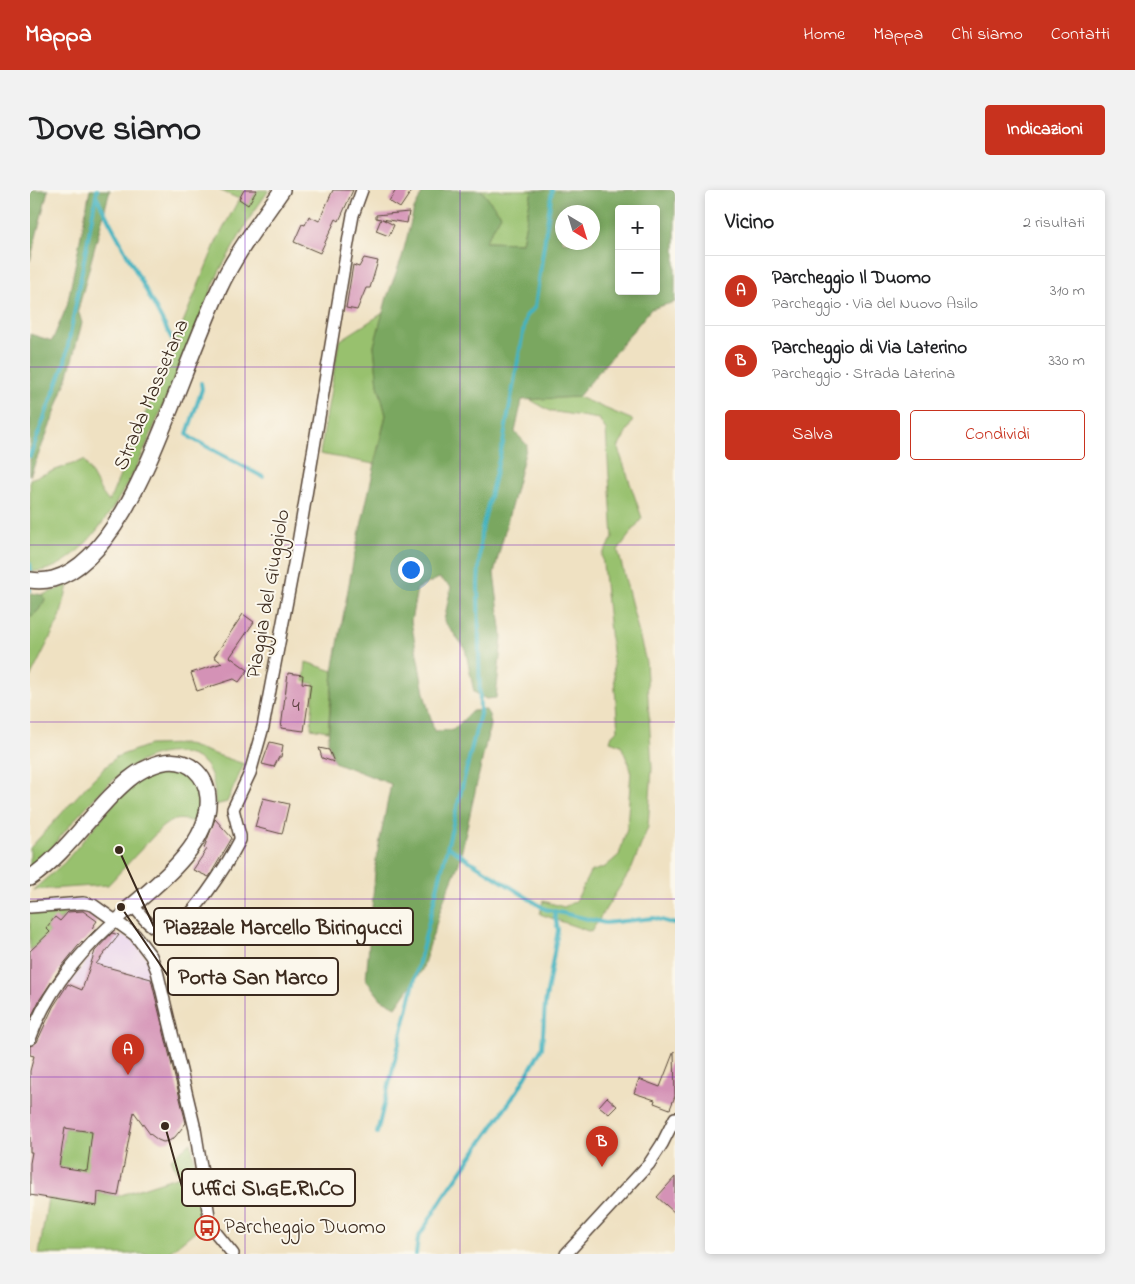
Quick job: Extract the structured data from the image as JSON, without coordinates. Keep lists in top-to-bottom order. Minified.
{"streets":{"street":["Strada Massetana","Piaggia del Giuggiolo"]},"places":{"other":["Piazzale Marcello Biringucci","Porta San Marco","Uffici SI.GE.RI.CO"],"bus stop":["Parcheggio Duomo"]},"house_numbers":["4"],"north":"bottom right","page":{"header":"Mappa","nav":["Home","Mappa","Chi siamo","Contatti"],"title":"Dove siamo","buttons":["Indicazioni",["Salva","Condividi"]],"heading":["Vicino","2 risultati"],"map_buttons":["+","−"],"list":[{"mark":"A","name":"Parcheggio Il Duomo","note":"Parcheggio · Via del Nuovo Asilo","value":"310 m"},{"mark":"B","name":"Parcheggio di Via Laterino","note":"Parcheggio · Strada Laterina","value":"330 m"}],"pins":["A","B"]}}
